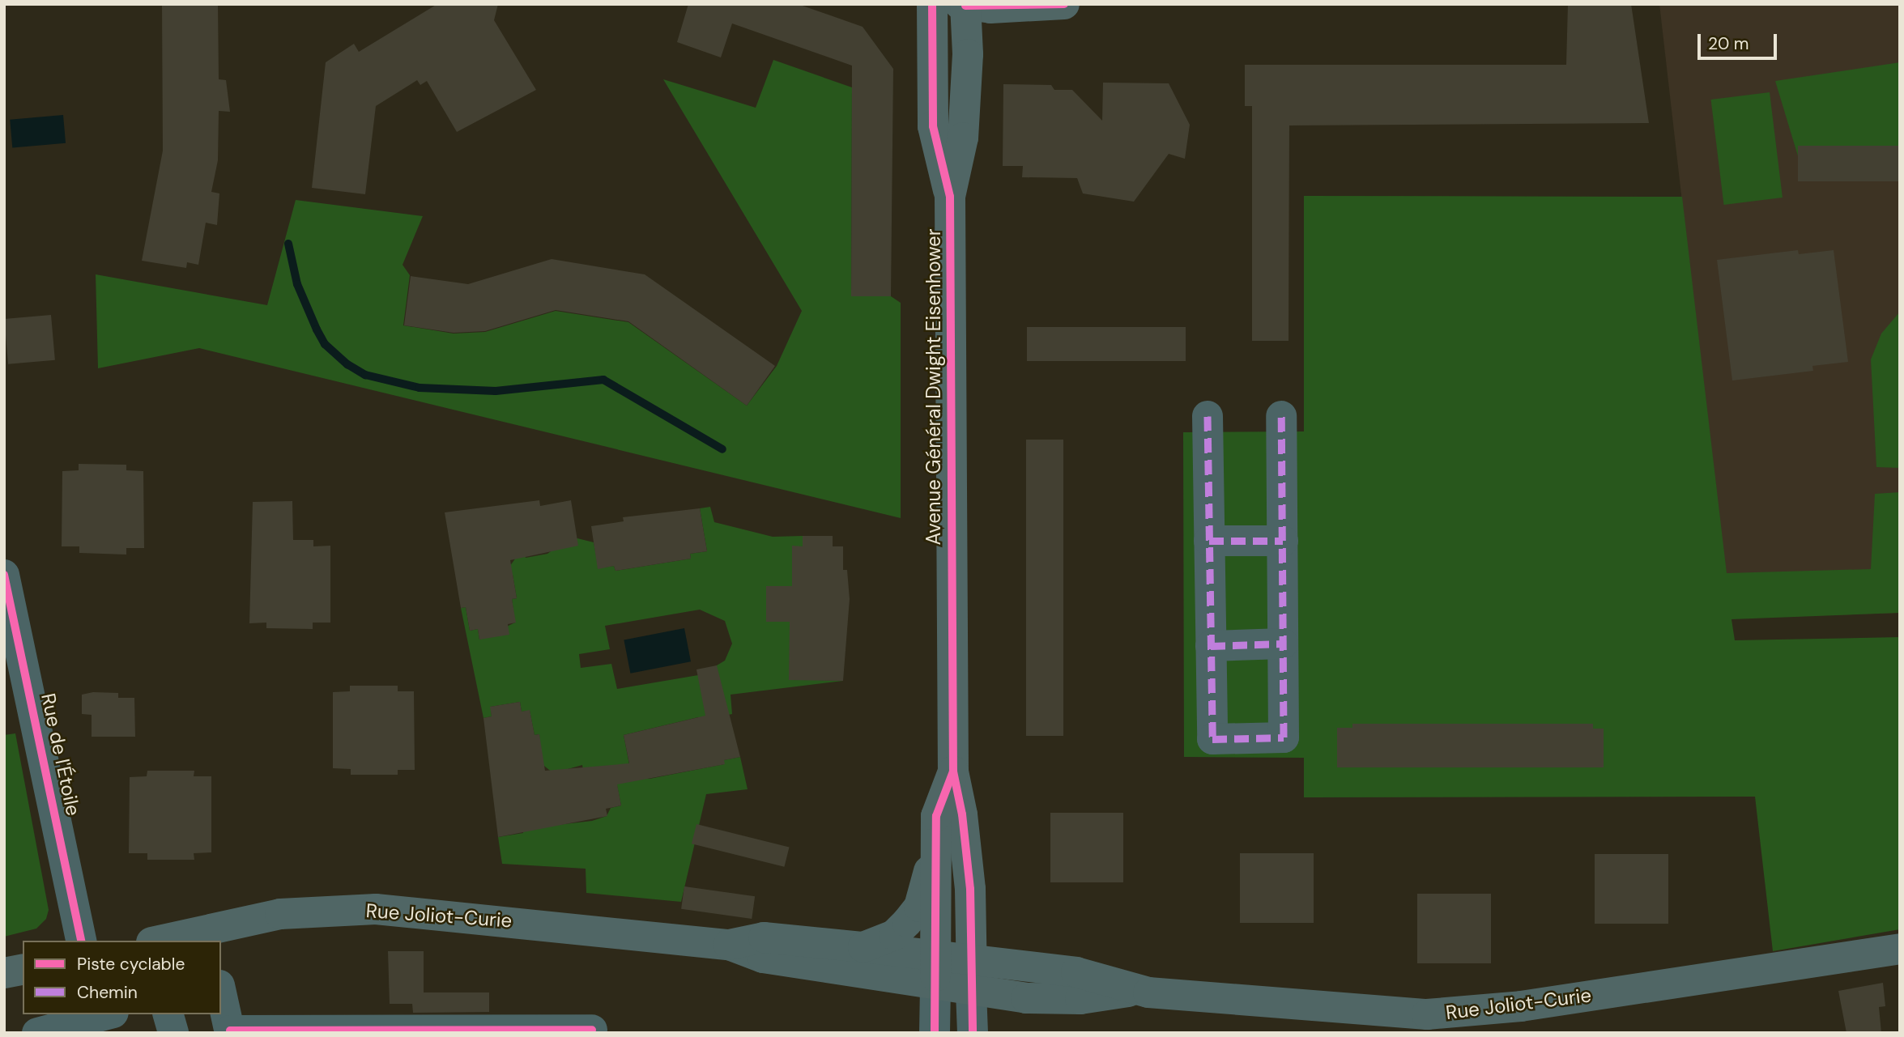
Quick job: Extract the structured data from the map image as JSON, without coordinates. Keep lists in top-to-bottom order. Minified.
{"streets":{"main road":["Avenue Général Dwight Eisenhower","Rue Joliot-Curie"],"street":["Rue de l'Étoile"]},"crossings":[["Avenue Général Dwight Eisenhower","Rue Joliot-Curie"]],"legend":["Piste cyclable","Chemin"],"scale_bar":"20 m"}
